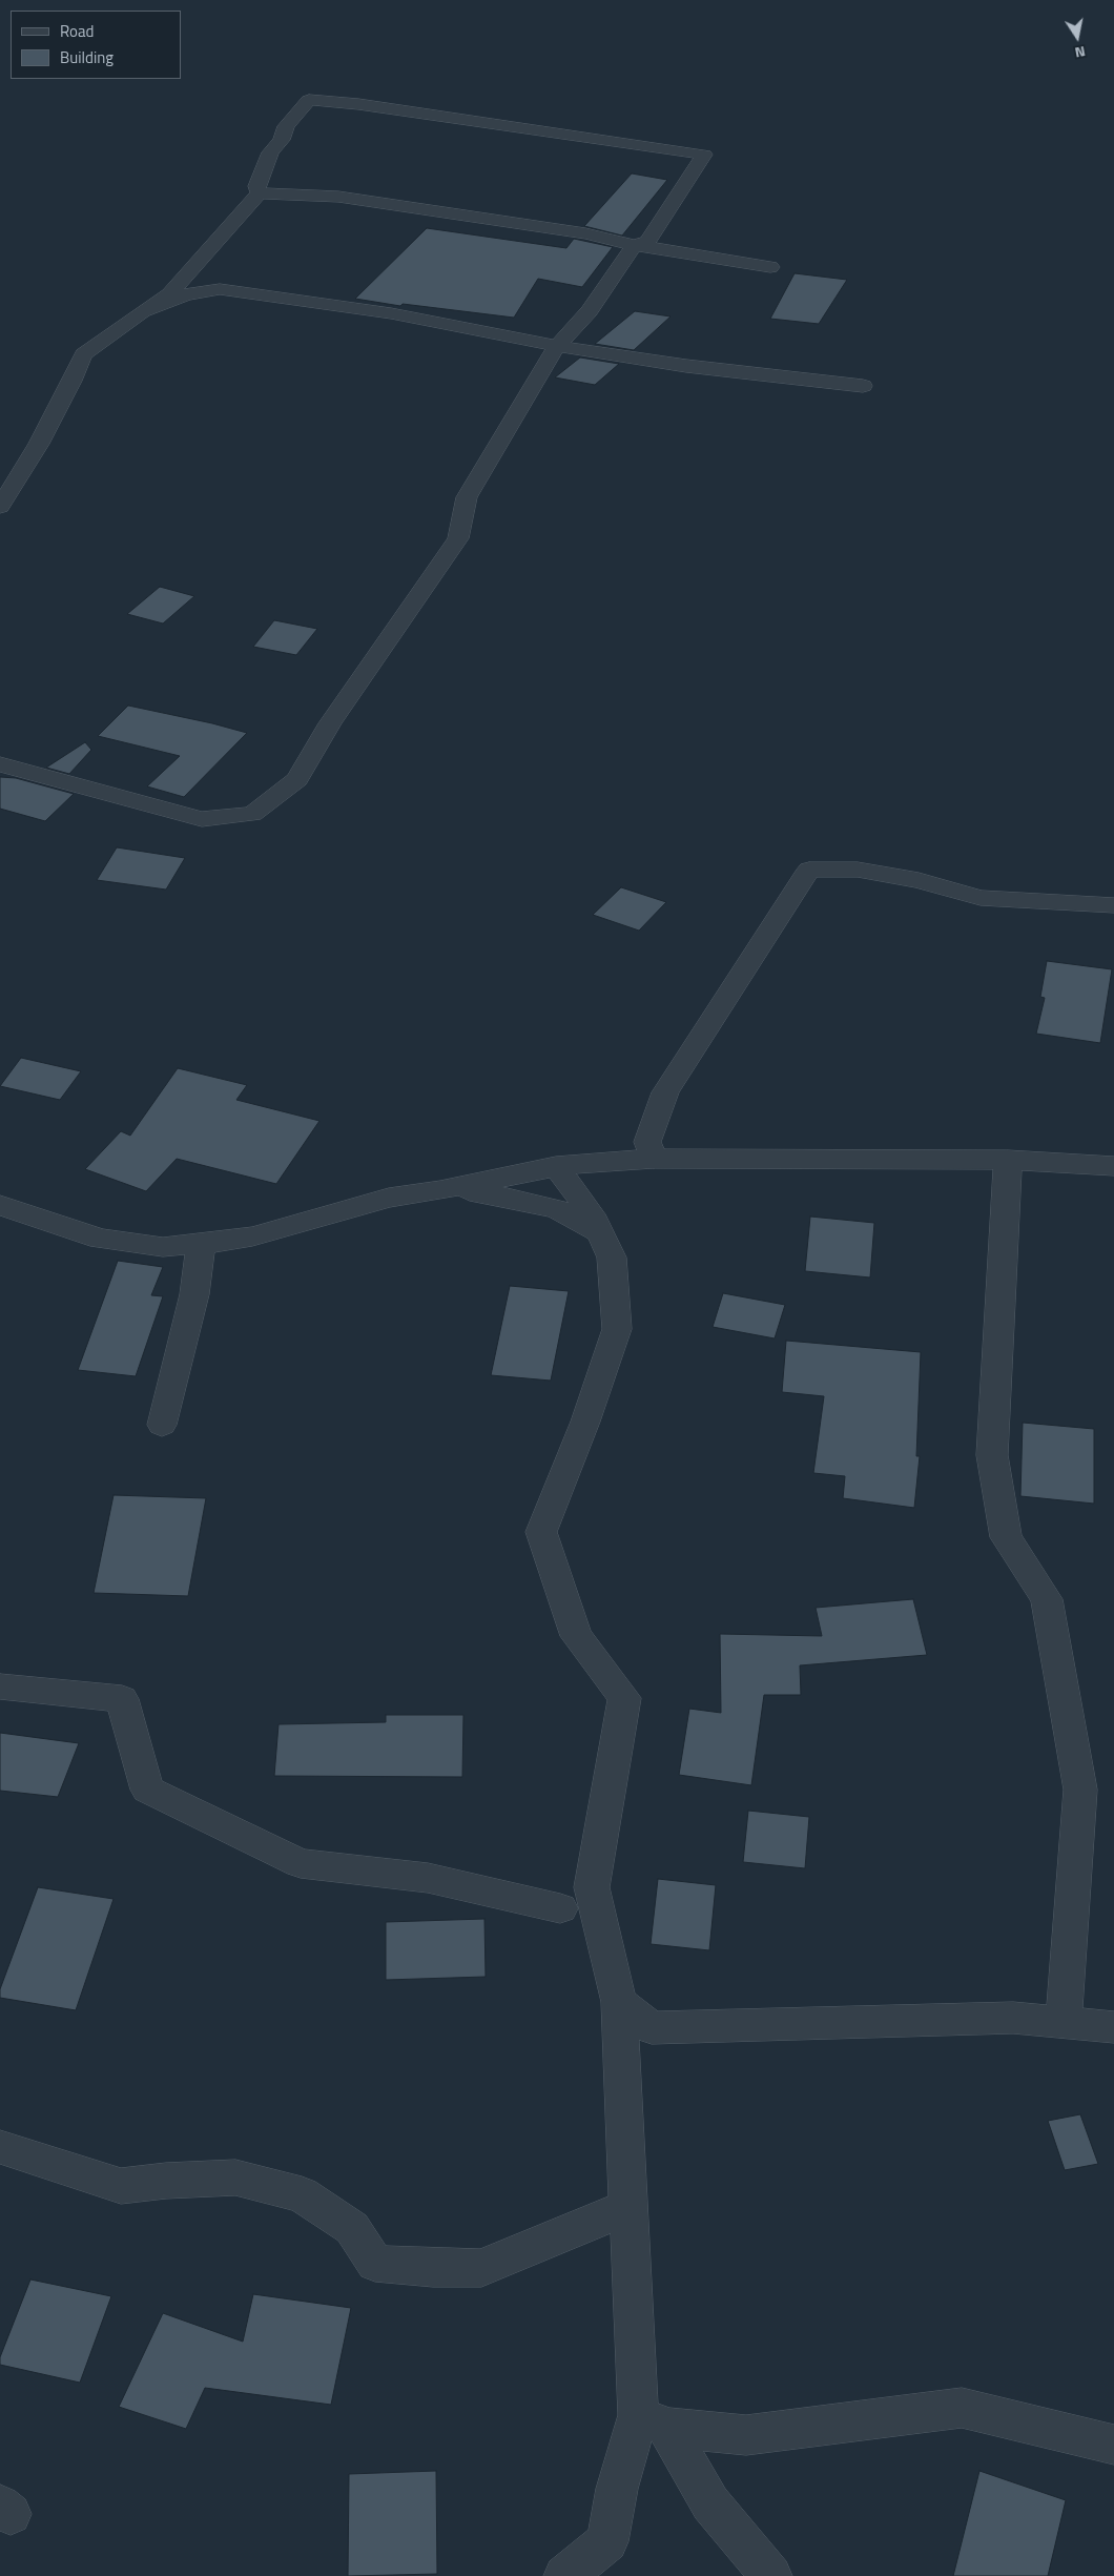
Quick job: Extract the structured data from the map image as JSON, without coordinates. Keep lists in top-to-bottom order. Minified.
{"legend":["Road","Building"],"north":"bottom"}
